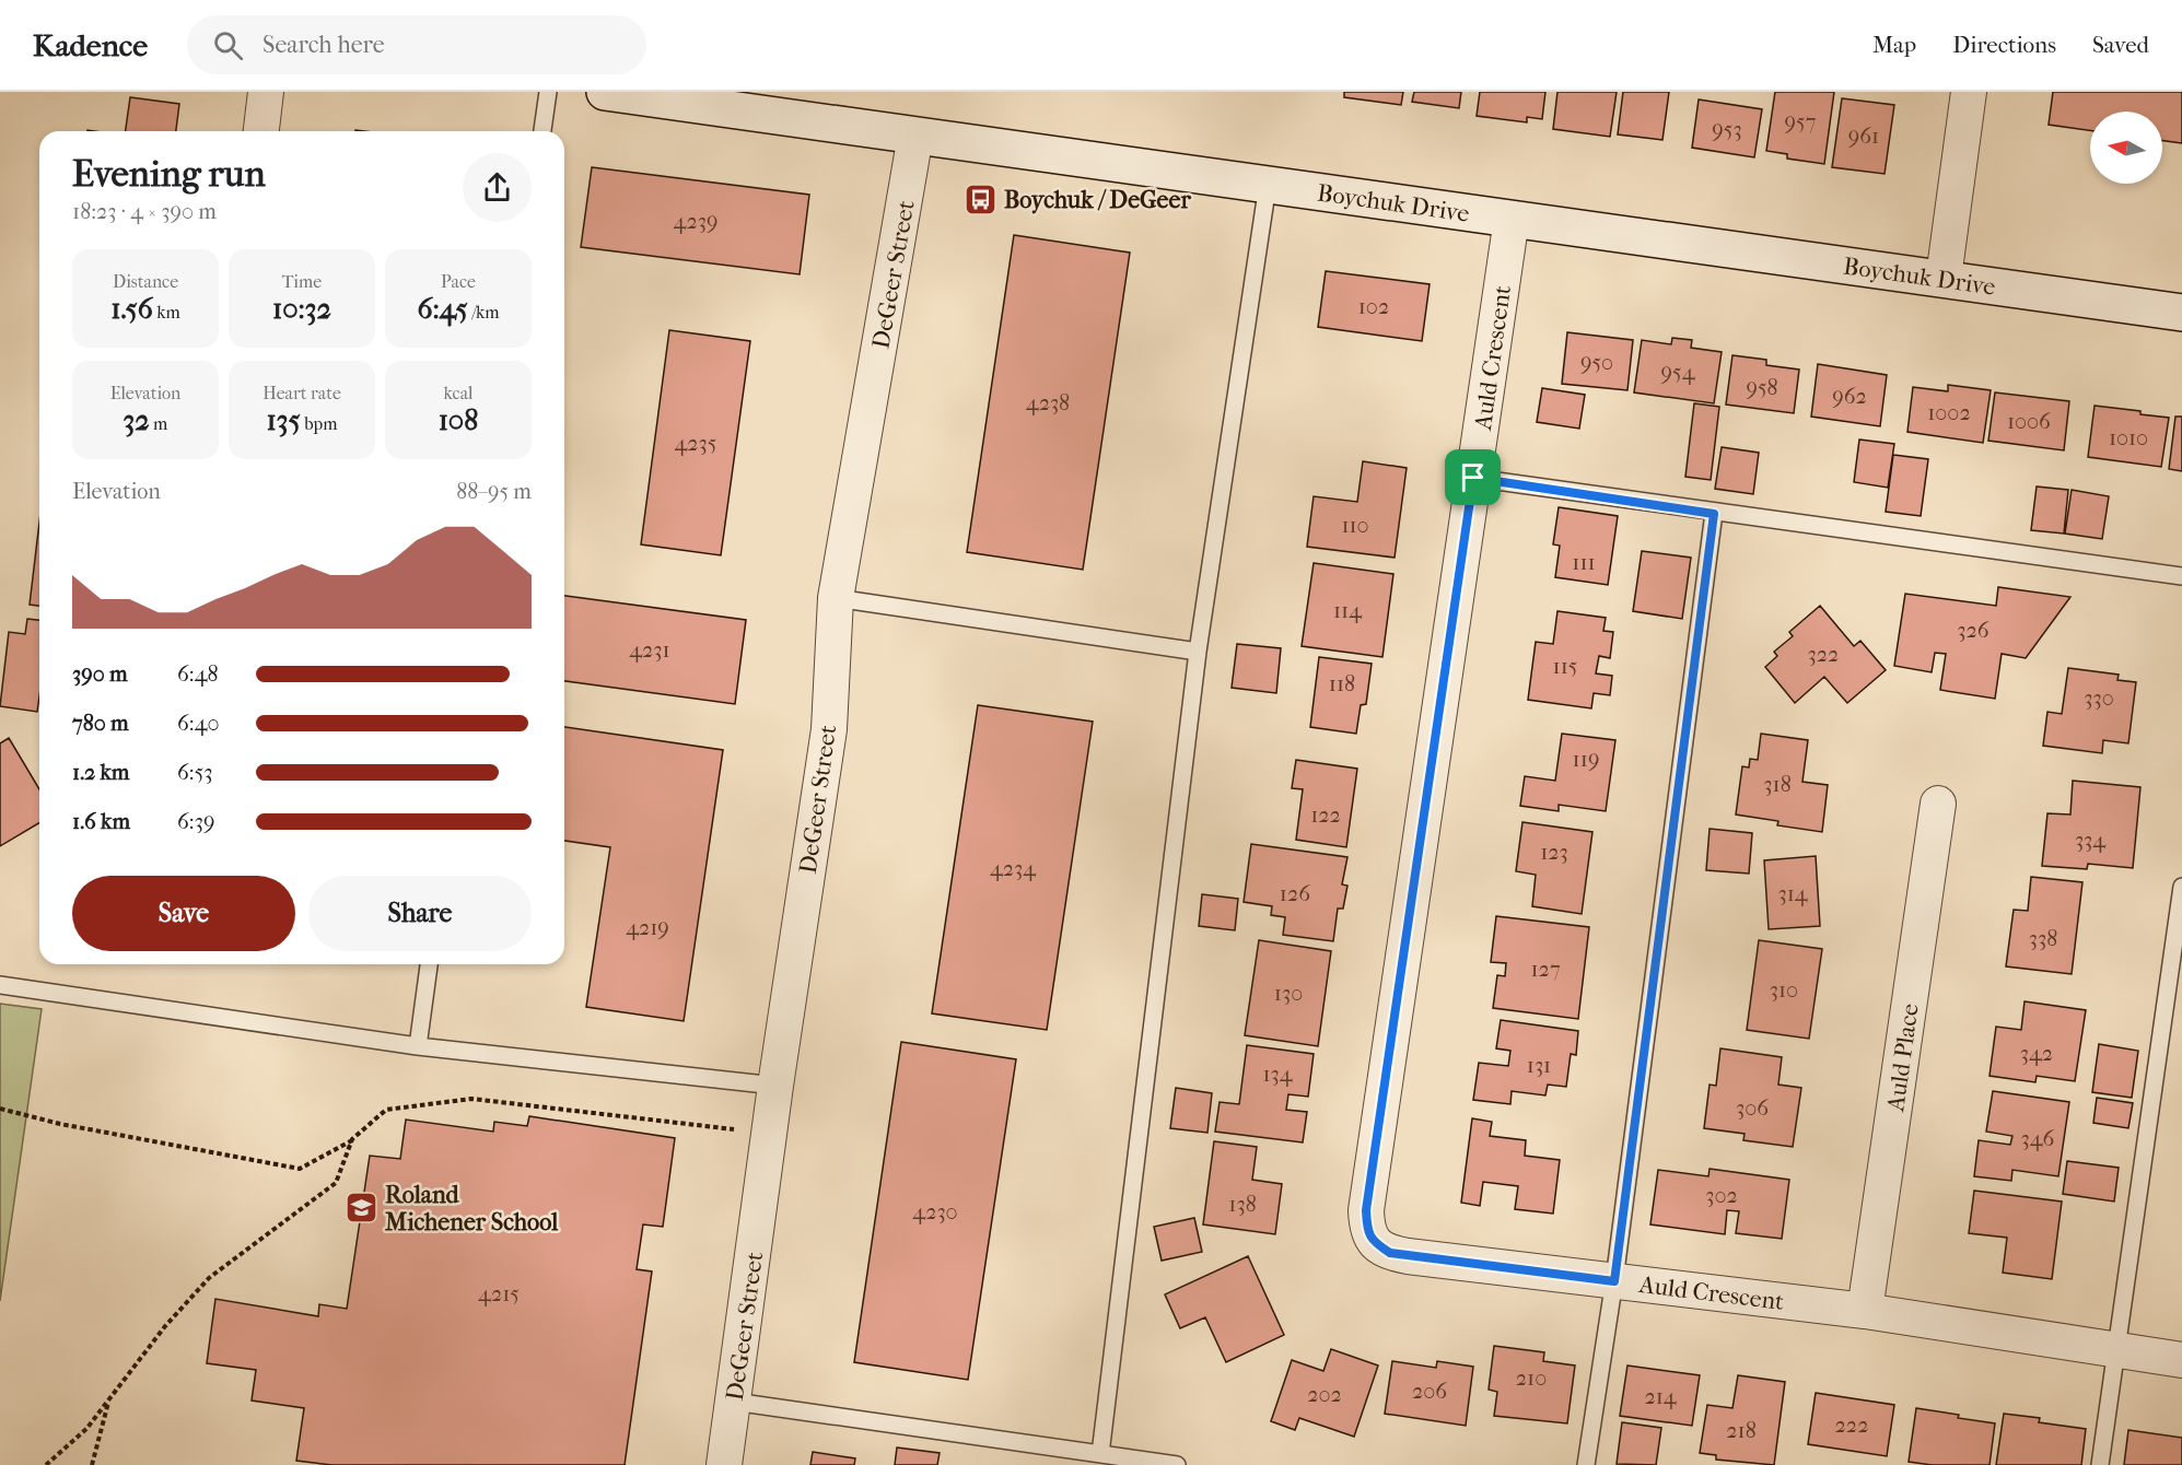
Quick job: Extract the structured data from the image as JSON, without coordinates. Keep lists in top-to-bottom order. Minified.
{"streets":{"street":["Boychuk Drive","DeGeer Street","Auld Crescent","Auld Place"]},"crossings":[["Boychuk Drive","DeGeer Street"],["Boychuk Drive","Auld Crescent"],["Auld Crescent","Auld Place"]],"places":{"bus stop":["Boychuk / DeGeer"],"school or university":["Roland Michener School"]},"house_numbers":["957","953","961","4239","102","950","954","958","962","4238","1002","1006","1010","4235","110","111","114","326","4231","322","115","118","330","119","318","122","334","123","4234","126","314","4219","338","127","310","130","342","131","134","306","346","302","138","4230","4215","210","206","202","214","222","218"],"north":"left","page":{"header":"Kadence","search":"Search here","nav":["Map","Directions","Saved"],"heading":["Evening run","18:23 · 4 × 390 m"],"stats":[["Distance","1.56 km"],["Time","10:32"],["Pace","6:45 /km"],["Elevation","32 m"],["Heart rate","135 bpm"],["kcal","108"]],"chart":["Elevation","88–95 m"],"list":[{"name":"390 m","note":"6:48"},{"name":"780 m","note":"6:40"},{"name":"1.2 km","note":"6:53"},{"name":"1.6 km","note":"6:39"}],"buttons":["Save","Share"]}}
